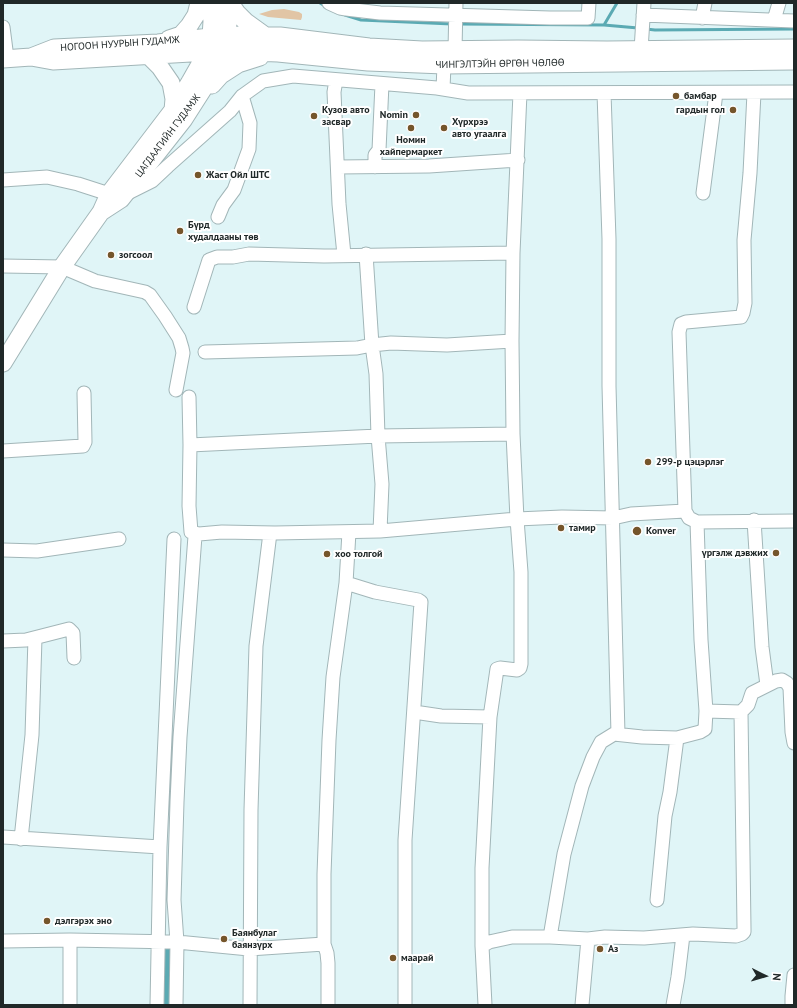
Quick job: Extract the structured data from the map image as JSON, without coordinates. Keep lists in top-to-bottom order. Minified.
{"streets":{"main road":["НОГООН НУУРЫН ГУДАМЖ","ЧИНГЭЛТЭЙН ӨРГӨН ЧӨЛӨӨ","ЦАГДААГИЙН ГУДАМЖ"]},"crossings":[["НОГООН НУУРЫН ГУДАМЖ","ЧИНГЭЛТЭЙН ӨРГӨН ЧӨЛӨӨ"],["НОГООН НУУРЫН ГУДАМЖ","ЦАГДААГИЙН ГУДАМЖ"],["ЧИНГЭЛТЭЙН ӨРГӨН ЧӨЛӨӨ","ЦАГДААГИЙН ГУДАМЖ"]],"places":["бамбар","гардын гол","Nomin","Кузов авто засвар","Номин хайпермаркет","Хүрхрээ авто угаалга","Жаст Ойл ШТС","Бүрд худалдааны төв","зогсоол","299-р цэцэрлэг","тамир","Konver","үргэлж дэвжих","хоо толгой","дэлгэрэх эно","Баянбулаг баянзүрх","Аз","маарай"],"north":"right"}
